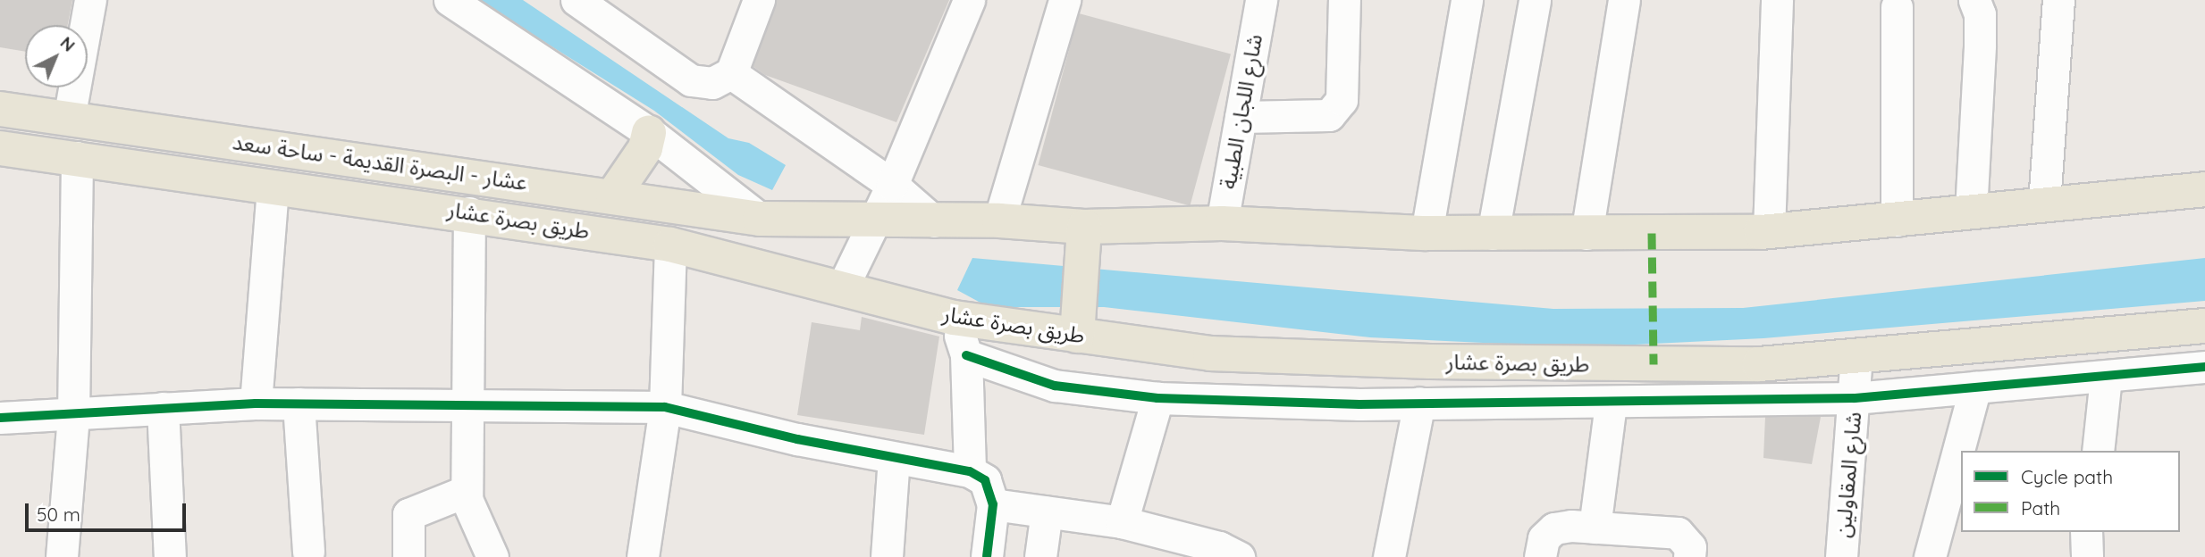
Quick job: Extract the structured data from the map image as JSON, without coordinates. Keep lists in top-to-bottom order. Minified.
{"streets":{"main road":["عشار - البصرة القديمة - ساحة سعد","طريق بصرة عشار"],"street":["شارع اللجان الطبية","شارع المقاولين"]},"crossings":[["شارع اللجان الطبية","عشار - البصرة القديمة - ساحة سعد"],["طريق بصرة عشار","شارع المقاولين"]],"legend":["Cycle path","Path"],"scale_bar":"50 m","north":"top right"}
